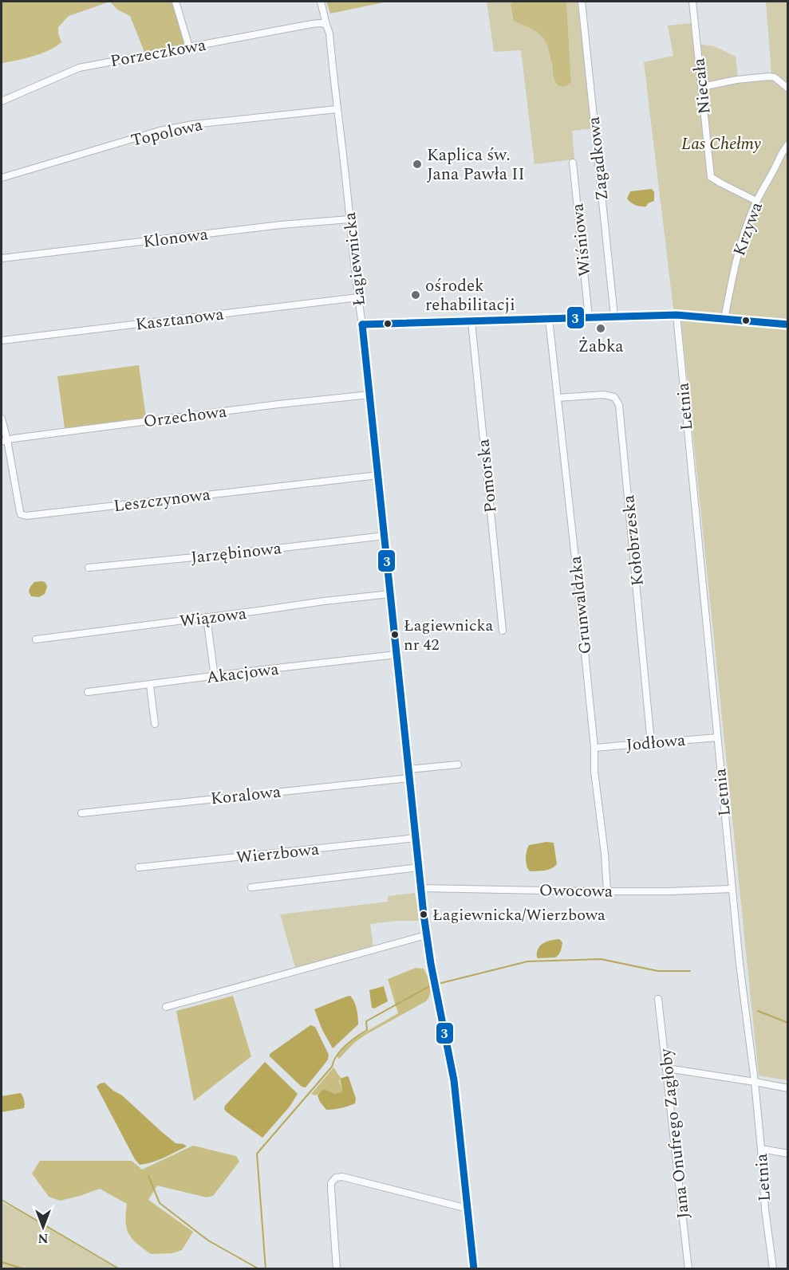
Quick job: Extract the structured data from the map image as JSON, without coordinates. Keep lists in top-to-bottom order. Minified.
{"streets":{"street":["Porzeczkowa","Niecała","Topolowa","Zagadkowa","Krzywa","Klonowa","Wiśniowa","Łagiewnicka","Kasztanowa","Letnia","Orzechowa","Pomorska","Leszczynowa","Kołobrzeska","Jarzębinowa","Grunwaldzka","Wiązowa","Akacjowa","Jodłowa","Koralowa","Wierzbowa","Owocowa","Jana Onufrego Zagłoby"]},"crossings":[["Porzeczkowa","Łagiewnicka"],["Niecała","Krzywa"],["Topolowa","Łagiewnicka"],["Klonowa","Łagiewnicka"],["Łagiewnicka","Kasztanowa"],["Łagiewnicka","Orzechowa"],["Łagiewnicka","Leszczynowa"],["Łagiewnicka","Jarzębinowa"],["Łagiewnicka","Wiązowa"],["Łagiewnicka","Akacjowa"],["Łagiewnicka","Koralowa"],["Łagiewnicka","Wierzbowa"],["Łagiewnicka","Owocowa"],["Letnia","Jodłowa"],["Letnia","Owocowa"],["Orzechowa","Leszczynowa"],["Kołobrzeska","Grunwaldzka"],["Kołobrzeska","Jodłowa"],["Grunwaldzka","Jodłowa"],["Grunwaldzka","Owocowa"]],"parks":["Las Chełmy"],"places":["Kaplica św. Jana Pawła II","ośrodek rehabilitacji","Żabka","Łagiewnicka nr 42","Łagiewnicka/Wierzbowa"],"lines":["transit line 3"],"north":"bottom"}
